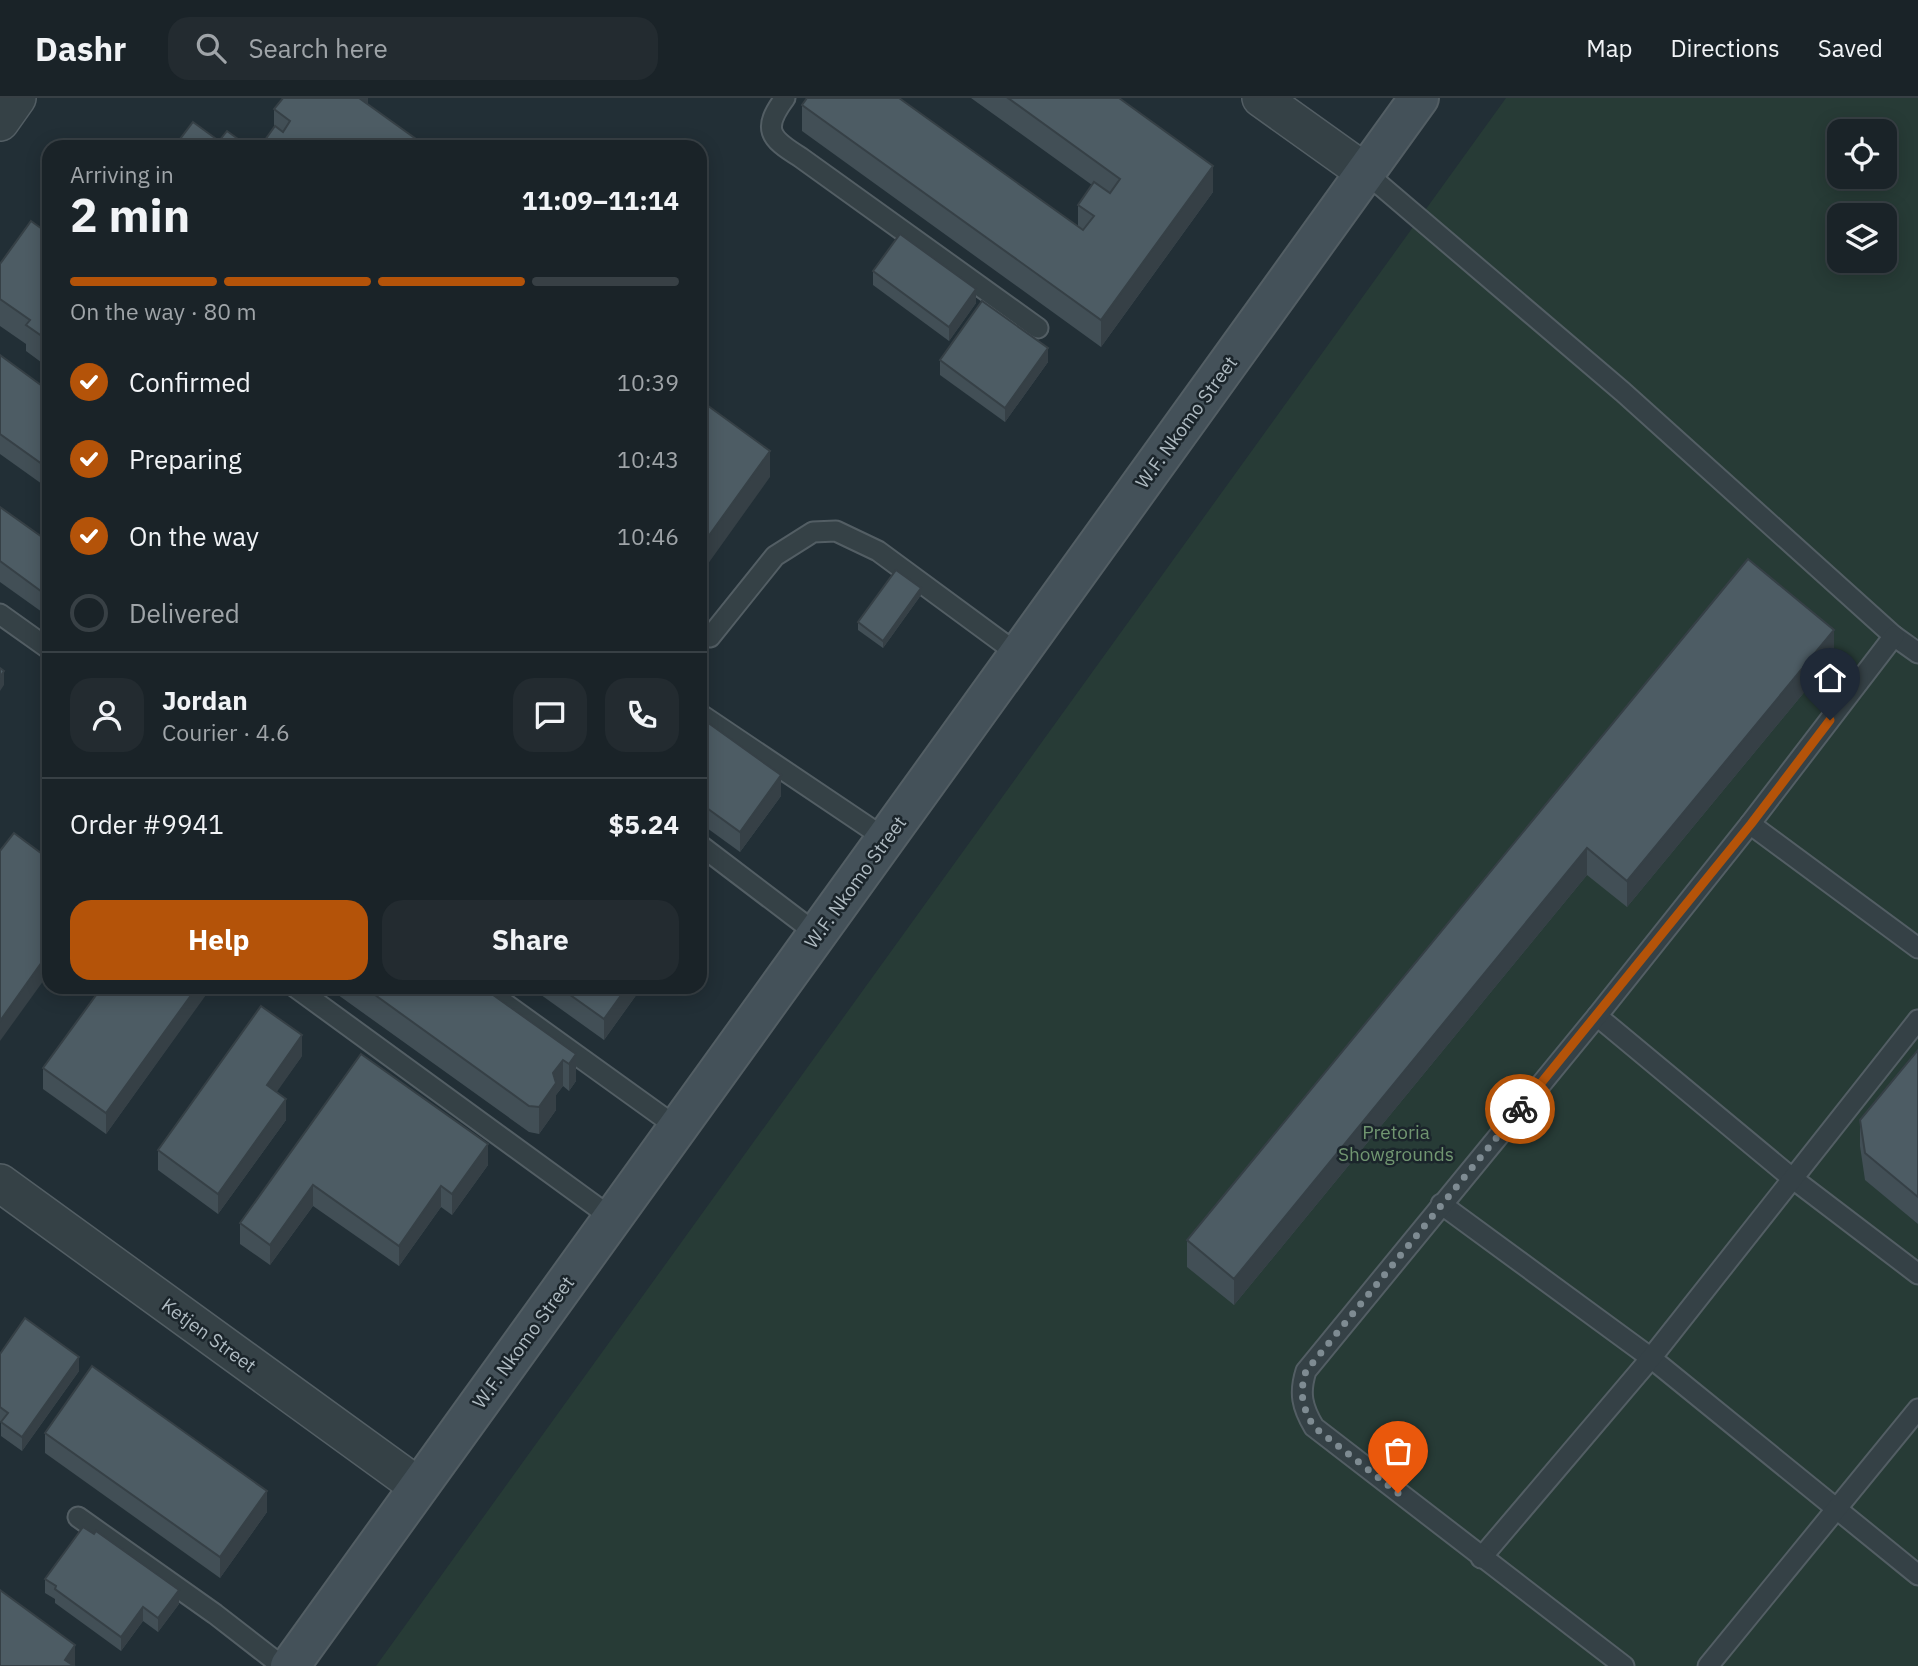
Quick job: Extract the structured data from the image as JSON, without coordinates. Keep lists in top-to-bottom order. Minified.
{"streets":{"main road":["W.F. Nkomo Street"],"street":["Ketjen Street"]},"crossings":[["W.F. Nkomo Street","Ketjen Street"]],"parks":["Pretoria Showgrounds"],"page":{"header":"Dashr","search":"Search here","nav":["Map","Directions","Saved"],"heading":["2 min","Arriving in","11:09–11:14"],"panel":["Jordan","Courier · 4.6","Order #9941","$5.24"],"bar":"On the way · 80 m","list":[["Confirmed","10:39"],["Preparing","10:43"],["On the way","10:46"],"Delivered"],"buttons":["Help","Share"]}}
